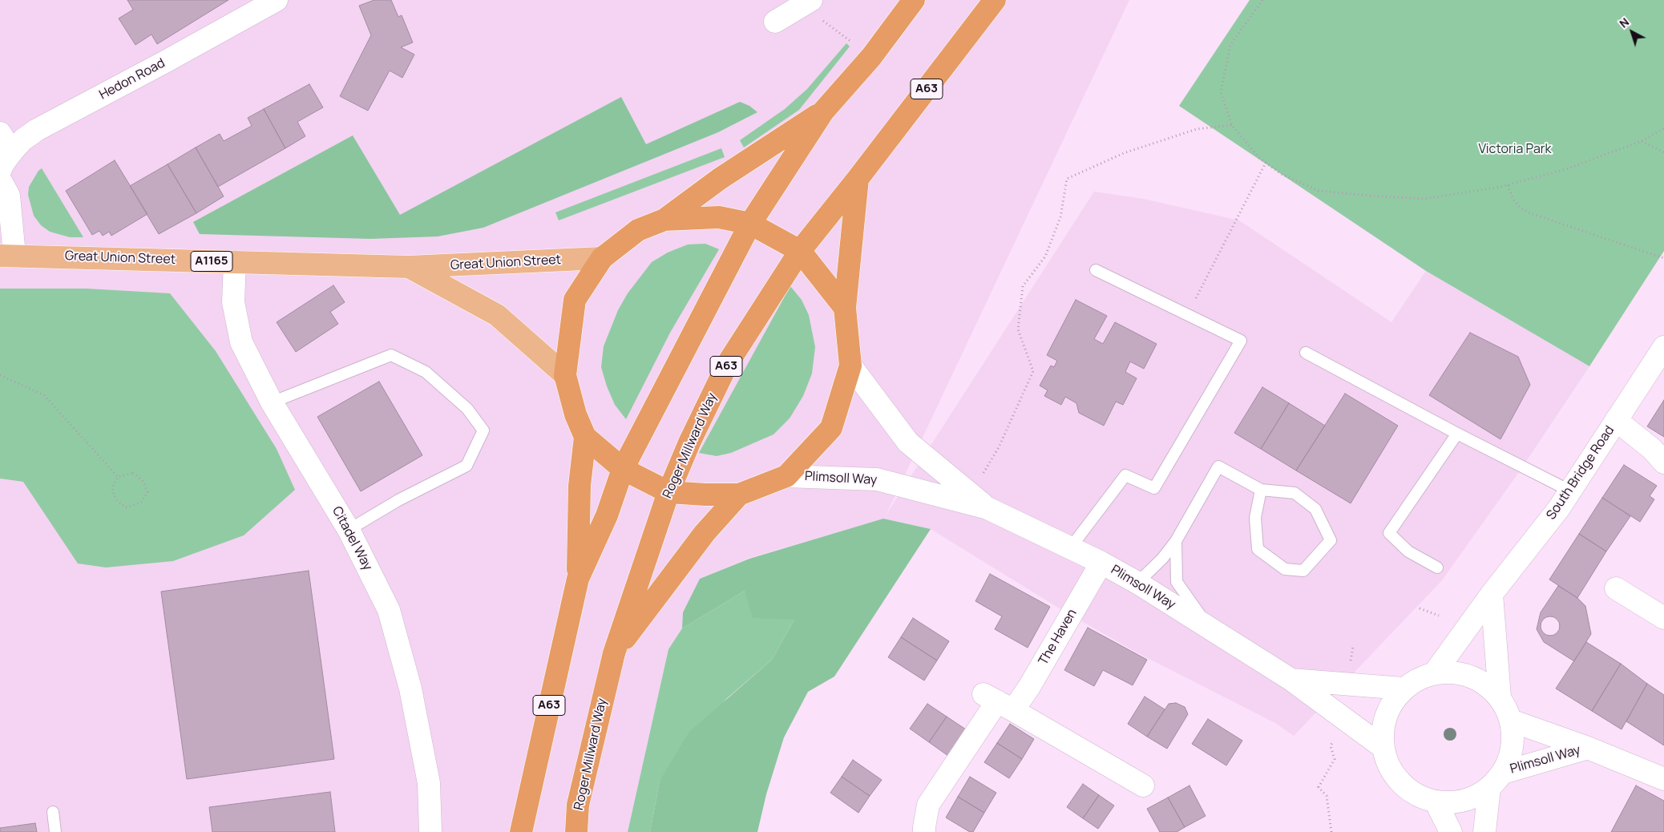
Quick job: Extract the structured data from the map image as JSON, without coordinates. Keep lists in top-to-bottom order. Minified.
{"streets":{"highway":["A63","Roger Millward Way"],"main road":["Great Union Street","A1165"],"street":["Hedon Road","South Bridge Road","Plimsoll Way","Citadel Way","The Haven"]},"crossings":[["Great Union Street","Citadel Way"],["South Bridge Road","Plimsoll Way"],["Plimsoll Way","The Haven"]],"parks":["Victoria Park"],"north":"top left"}
